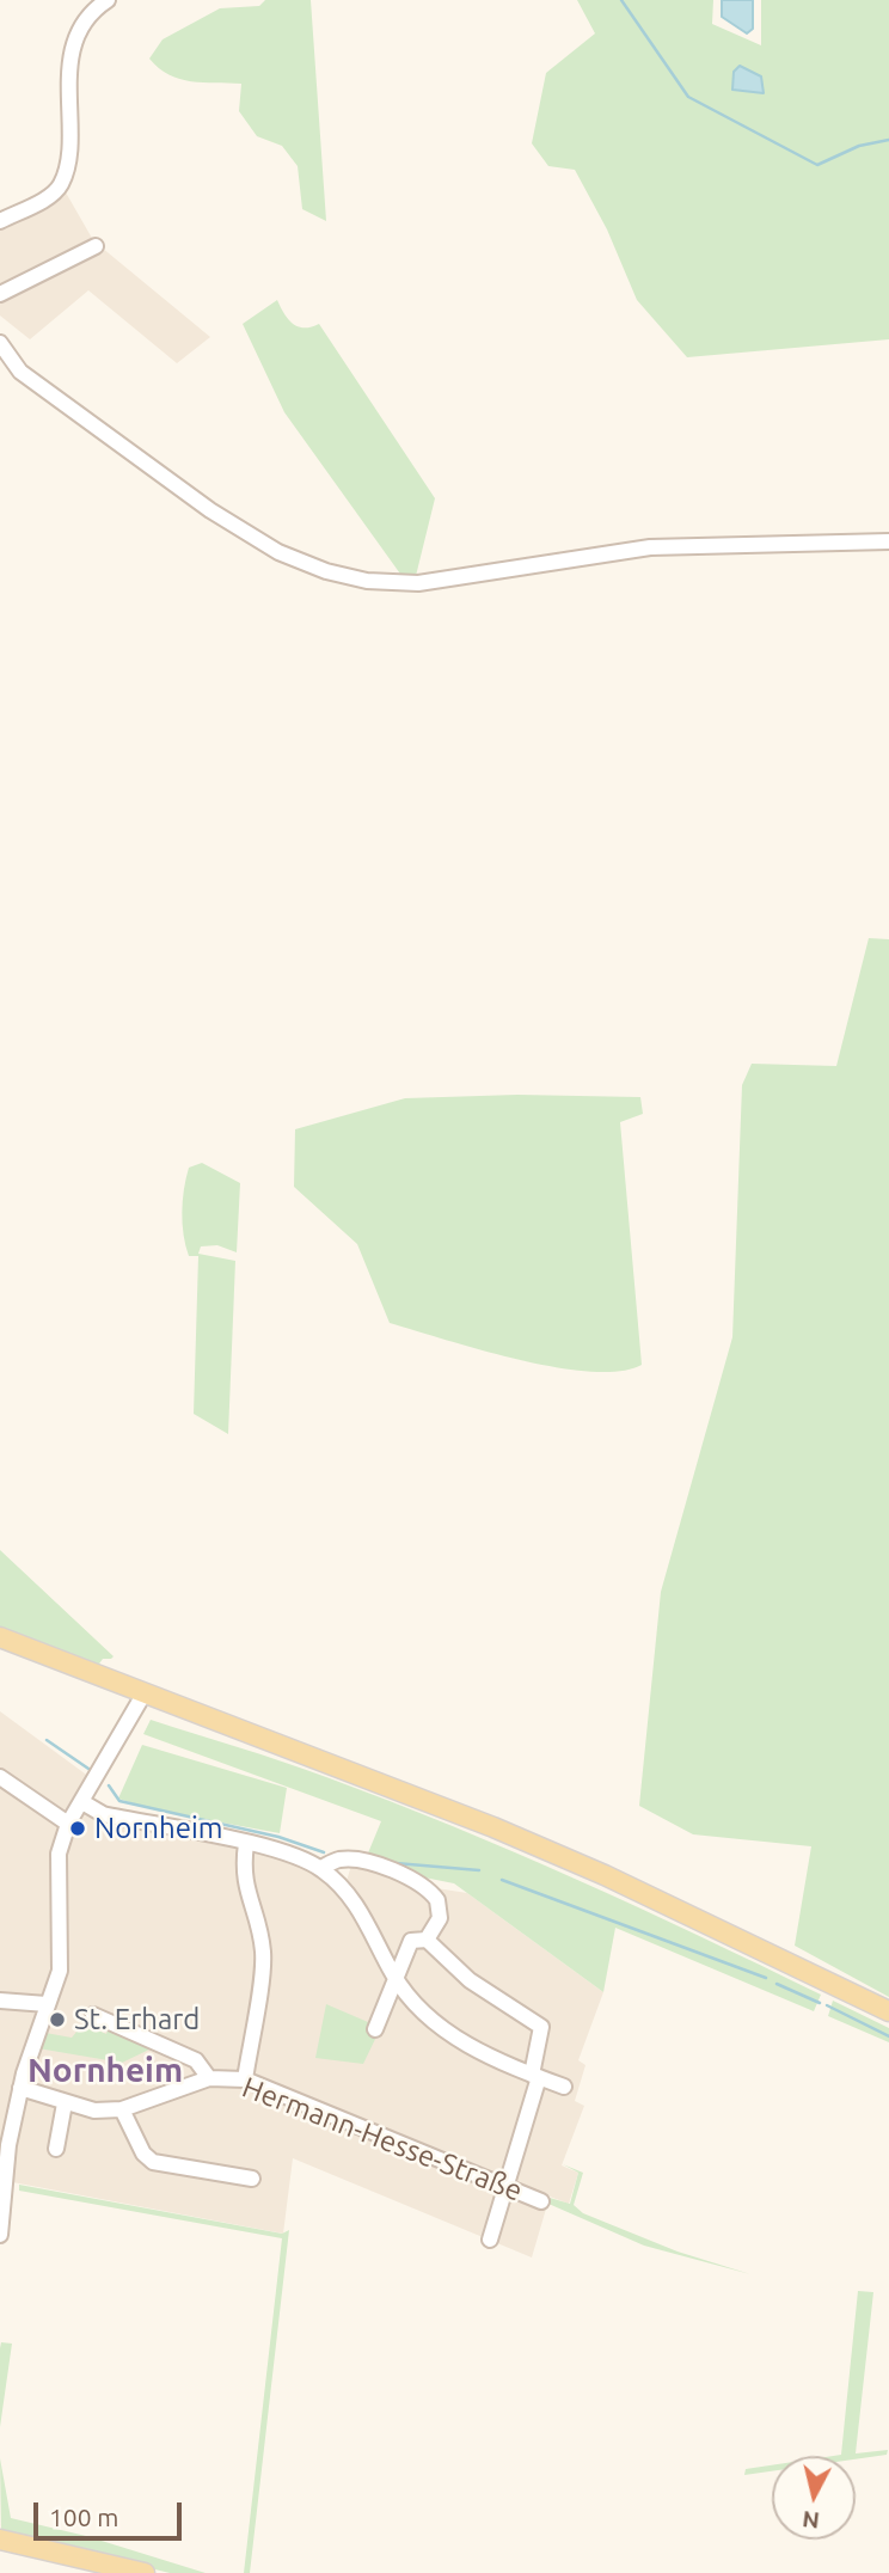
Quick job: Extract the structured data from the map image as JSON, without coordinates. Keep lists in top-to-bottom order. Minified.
{"streets":{"street":["Hermann-Hesse-Straße"]},"districts":["Nornheim"],"places":["Nornheim","St. Erhard"],"scale_bar":"100 m","north":"bottom"}
